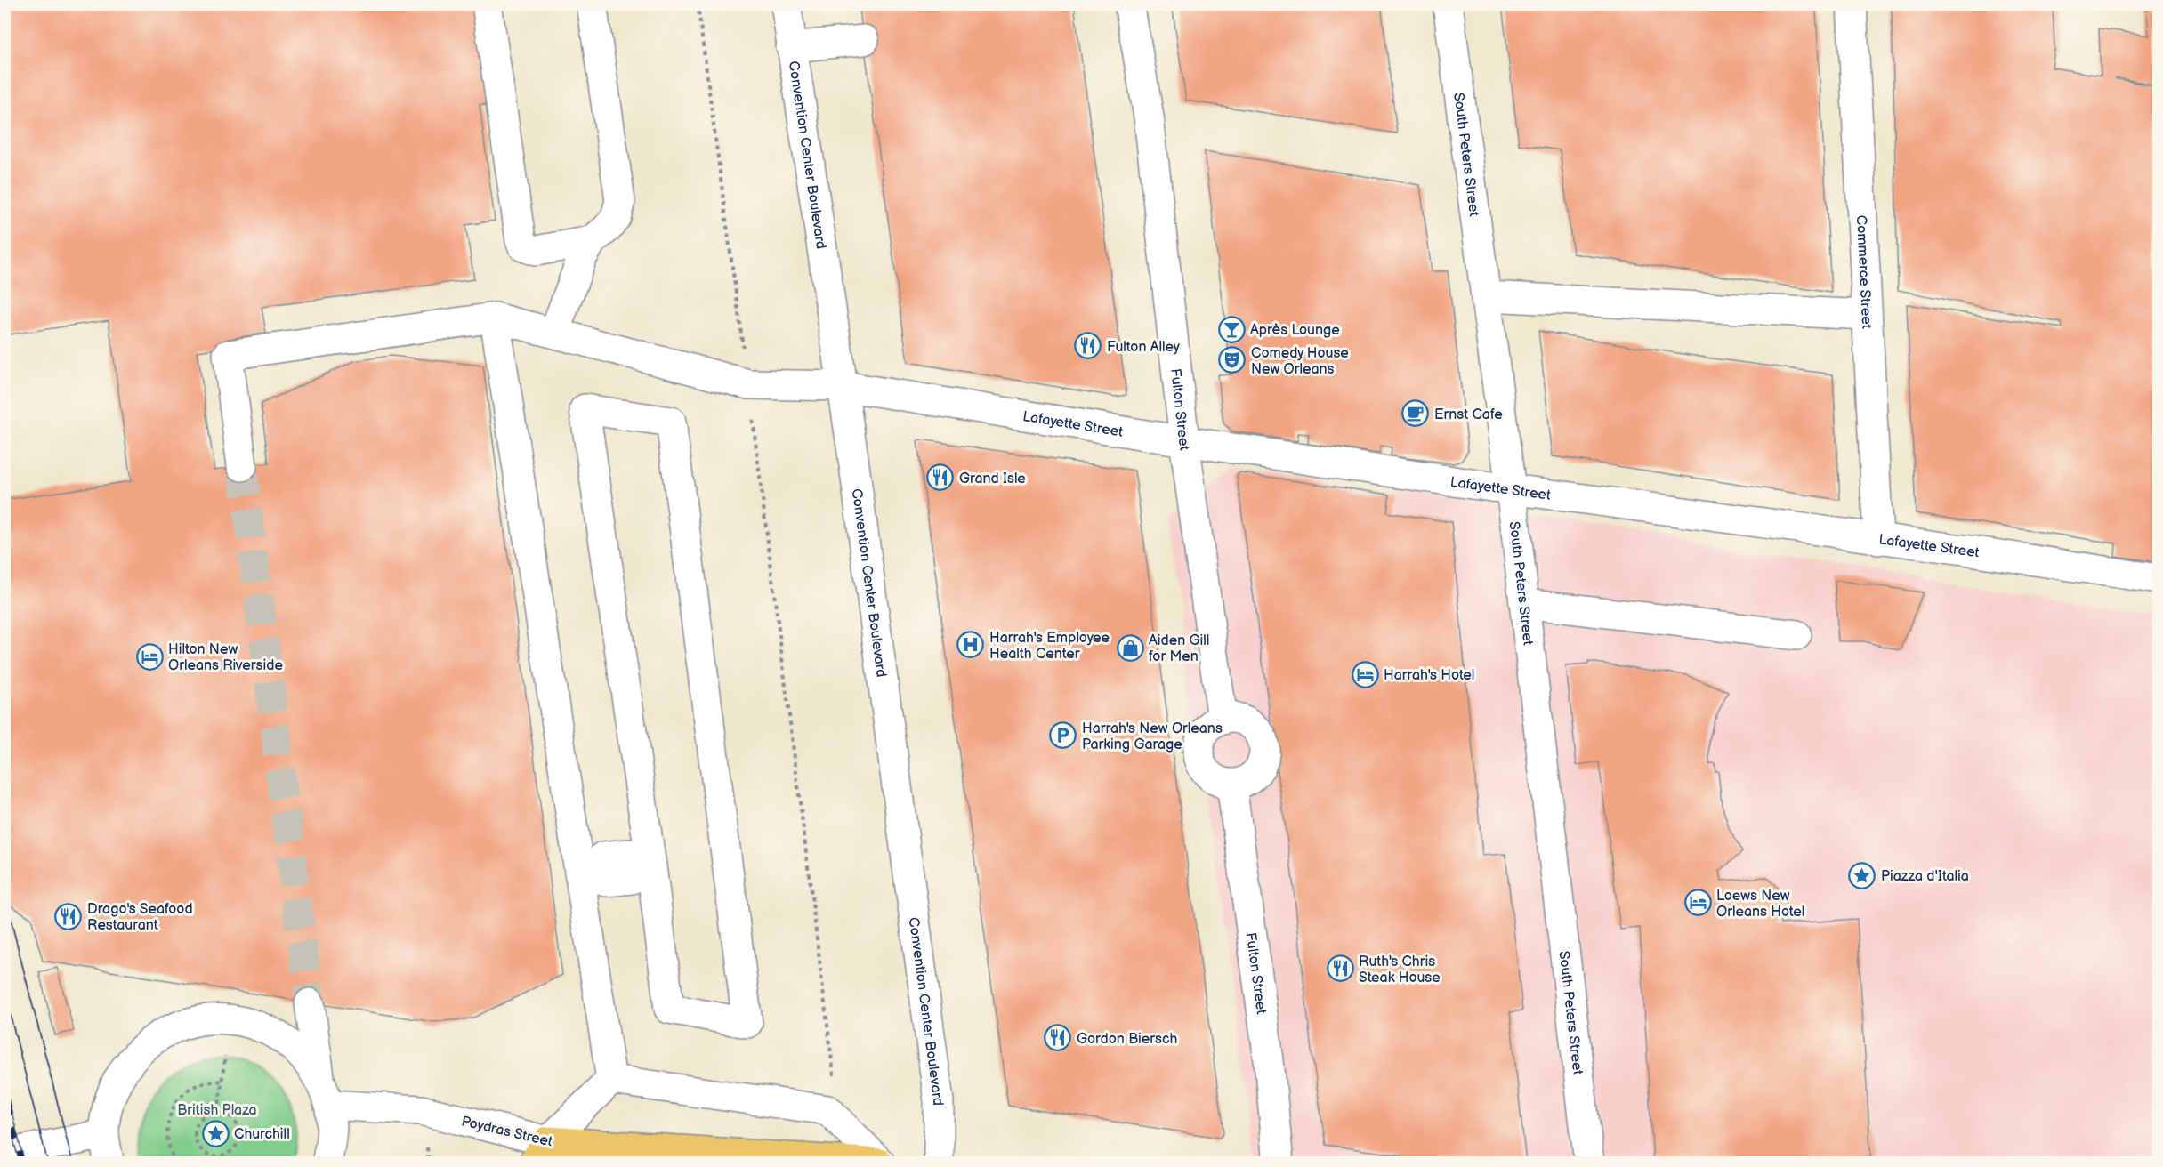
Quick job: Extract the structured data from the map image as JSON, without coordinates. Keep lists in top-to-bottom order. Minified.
{"streets":{"main road":["Poydras Street"],"street":["South Peters Street","Convention Center Boulevard","Commerce Street","Fulton Street","Lafayette Street"]},"crossings":[["South Peters Street","Lafayette Street"],["Convention Center Boulevard","Lafayette Street"],["Commerce Street","Lafayette Street"],["Fulton Street","Lafayette Street"]],"parks":["British Plaza"],"places":{"bar":["Après Lounge"],"restaurant":["Fulton Alley","Grand Isle","Drago's Seafood Restaurant","Ruth's Chris Steak House","Gordon Biersch"],"theatre":["Comedy House New Orleans"],"cafe":["Ernst Cafe"],"hospital":["Harrah's Employee Health Center"],"shop":["Aiden Gill for Men"],"hotel":["Hilton New Orleans Riverside","Harrah's Hotel","Loews New Orleans Hotel"],"parking":["Harrah's New Orleans Parking Garage"],"place":["Piazza d'Italia","Churchill"]}}
